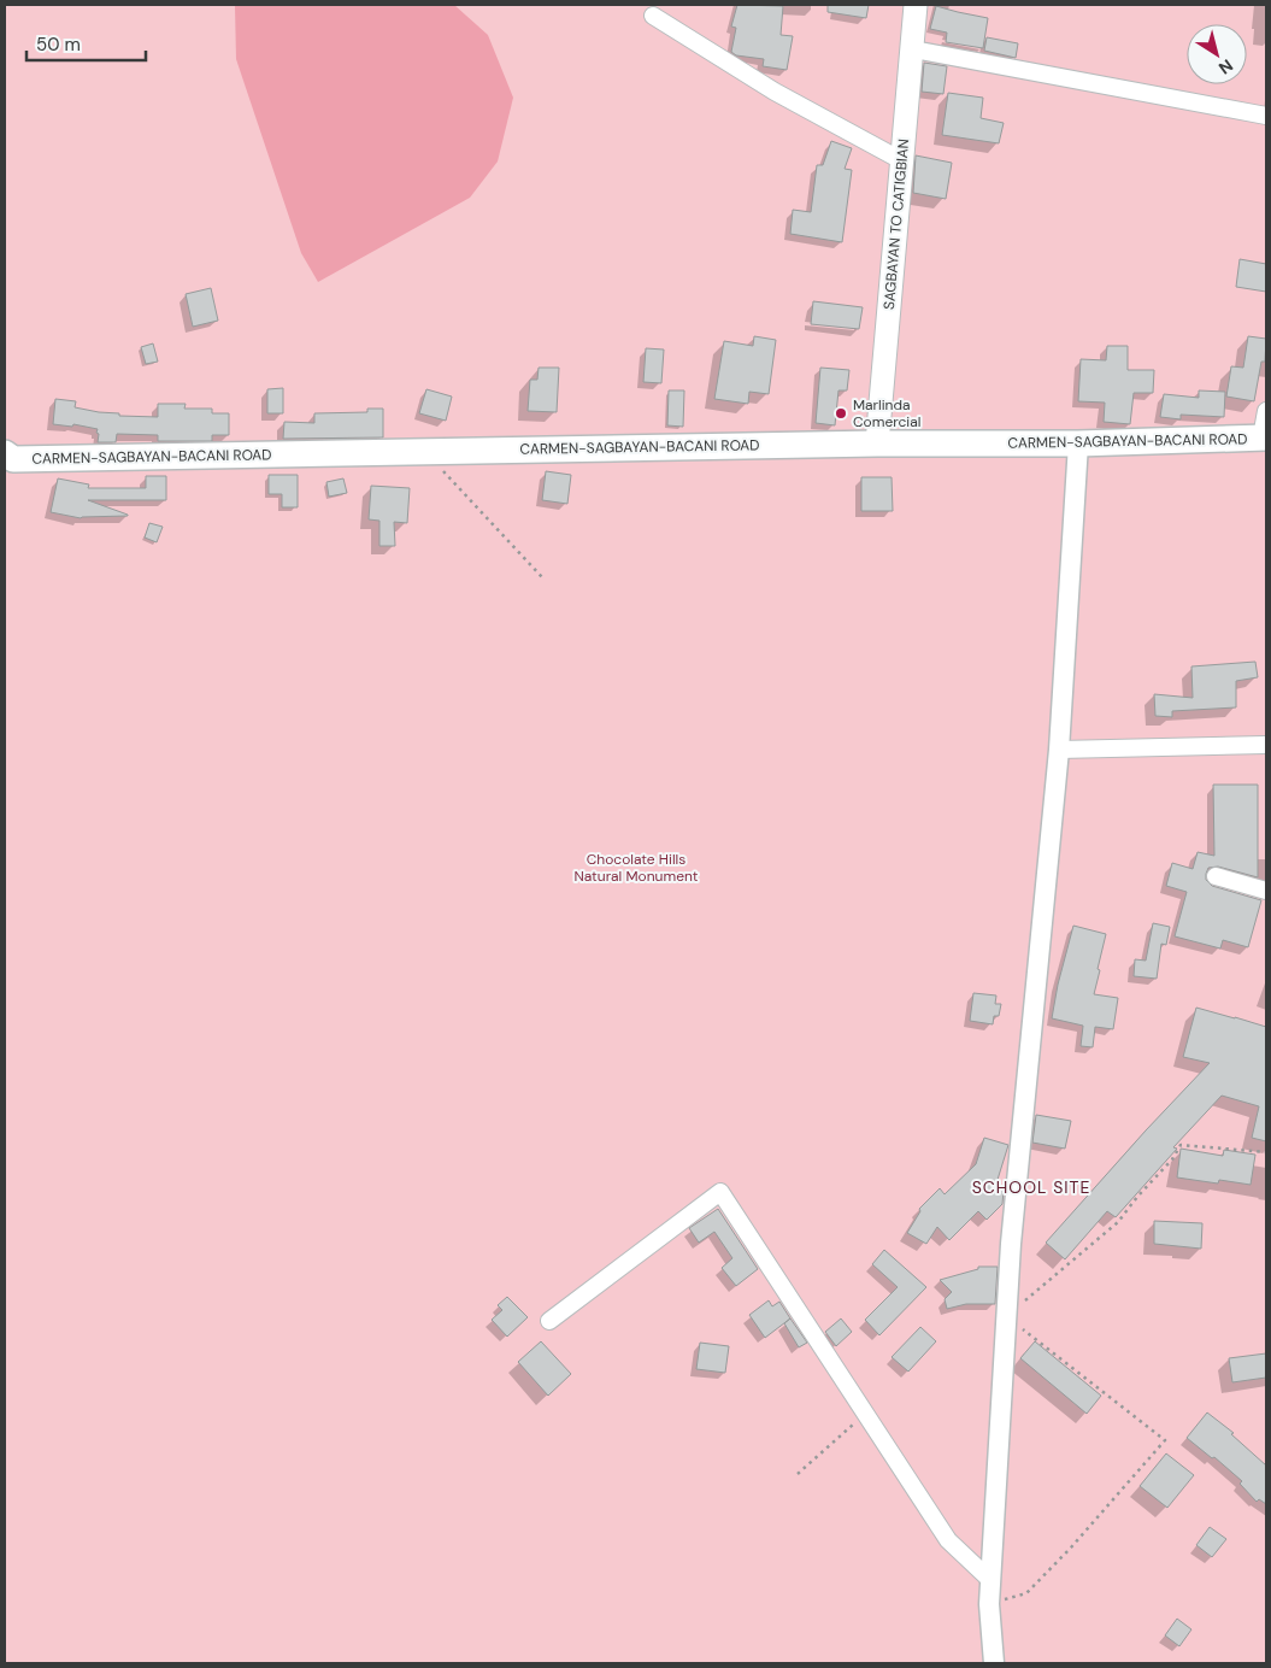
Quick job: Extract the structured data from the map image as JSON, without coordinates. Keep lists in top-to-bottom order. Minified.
{"streets":{"main road":["SAGBAYAN TO CATIGBIAN","CARMEN-SAGBAYAN-BACANI ROAD"]},"crossings":[["SAGBAYAN TO CATIGBIAN","CARMEN-SAGBAYAN-BACANI ROAD"]],"districts":["SCHOOL SITE"],"parks":["Chocolate Hills Natural Monument"],"places":["Marlinda Comercial"],"scale_bar":"50 m","north":"bottom right"}
